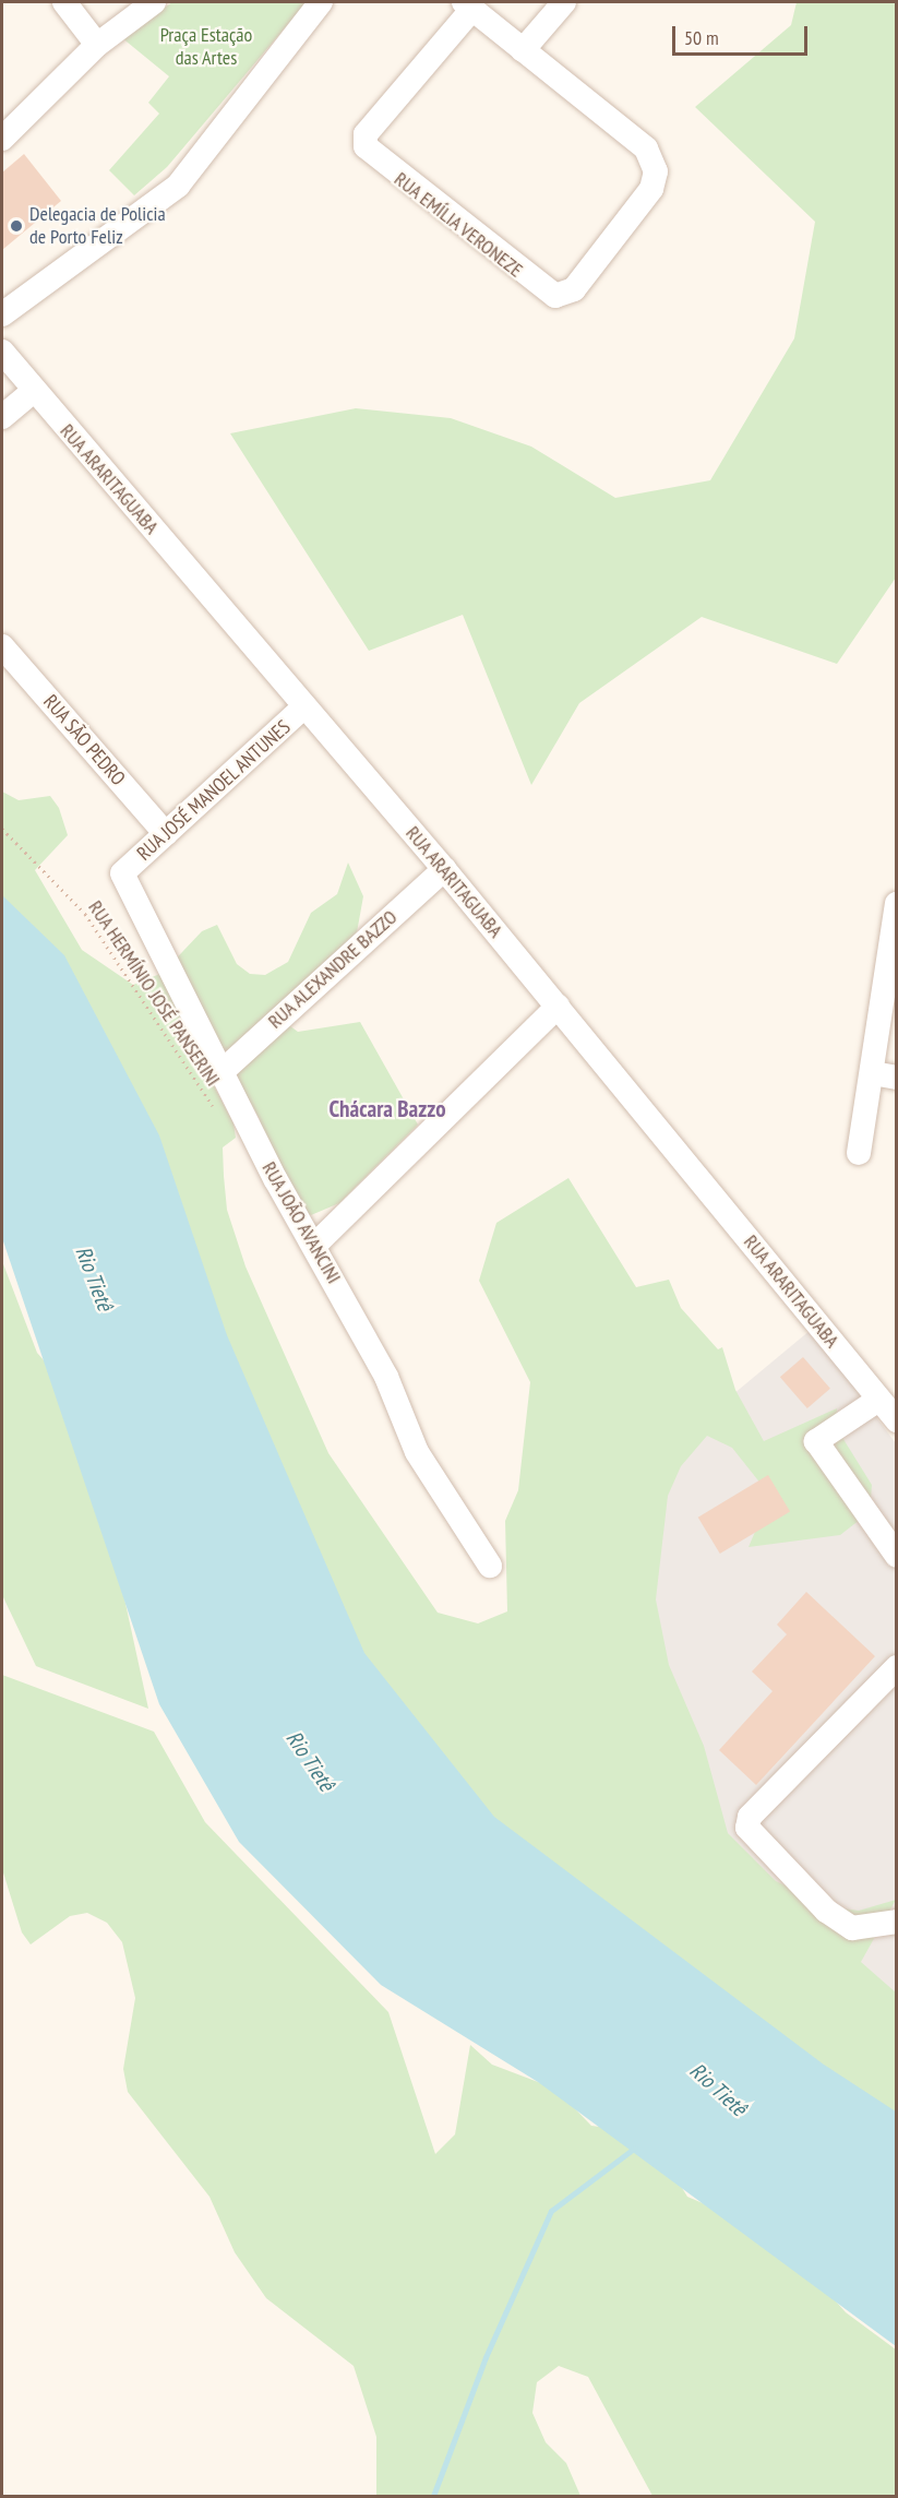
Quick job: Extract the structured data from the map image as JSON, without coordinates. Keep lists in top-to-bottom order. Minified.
{"streets":{"street":["RUA EMÍLIA VERONEZE","RUA ARARITAGUABA","RUA SÃO PEDRO","RUA JOSÉ MANOEL ANTUNES","RUA ALEXANDRE BAZZO","RUA JOÃO AVANCINI"],"path":["RUA HERMÍNIO JOSÉ PANSERINI"]},"crossings":[["RUA ARARITAGUABA","RUA JOSÉ MANOEL ANTUNES"],["RUA ARARITAGUABA","RUA ALEXANDRE BAZZO"],["RUA SÃO PEDRO","RUA JOSÉ MANOEL ANTUNES"],["RUA JOSÉ MANOEL ANTUNES","RUA JOÃO AVANCINI"],["RUA ALEXANDRE BAZZO","RUA JOÃO AVANCINI"]],"districts":["Chácara Bazzo"],"water":["Rio Tietê"],"parks":["Praça Estação das Artes"],"places":["Delegacia de Policia de Porto Feliz"],"scale_bar":"50 m"}
